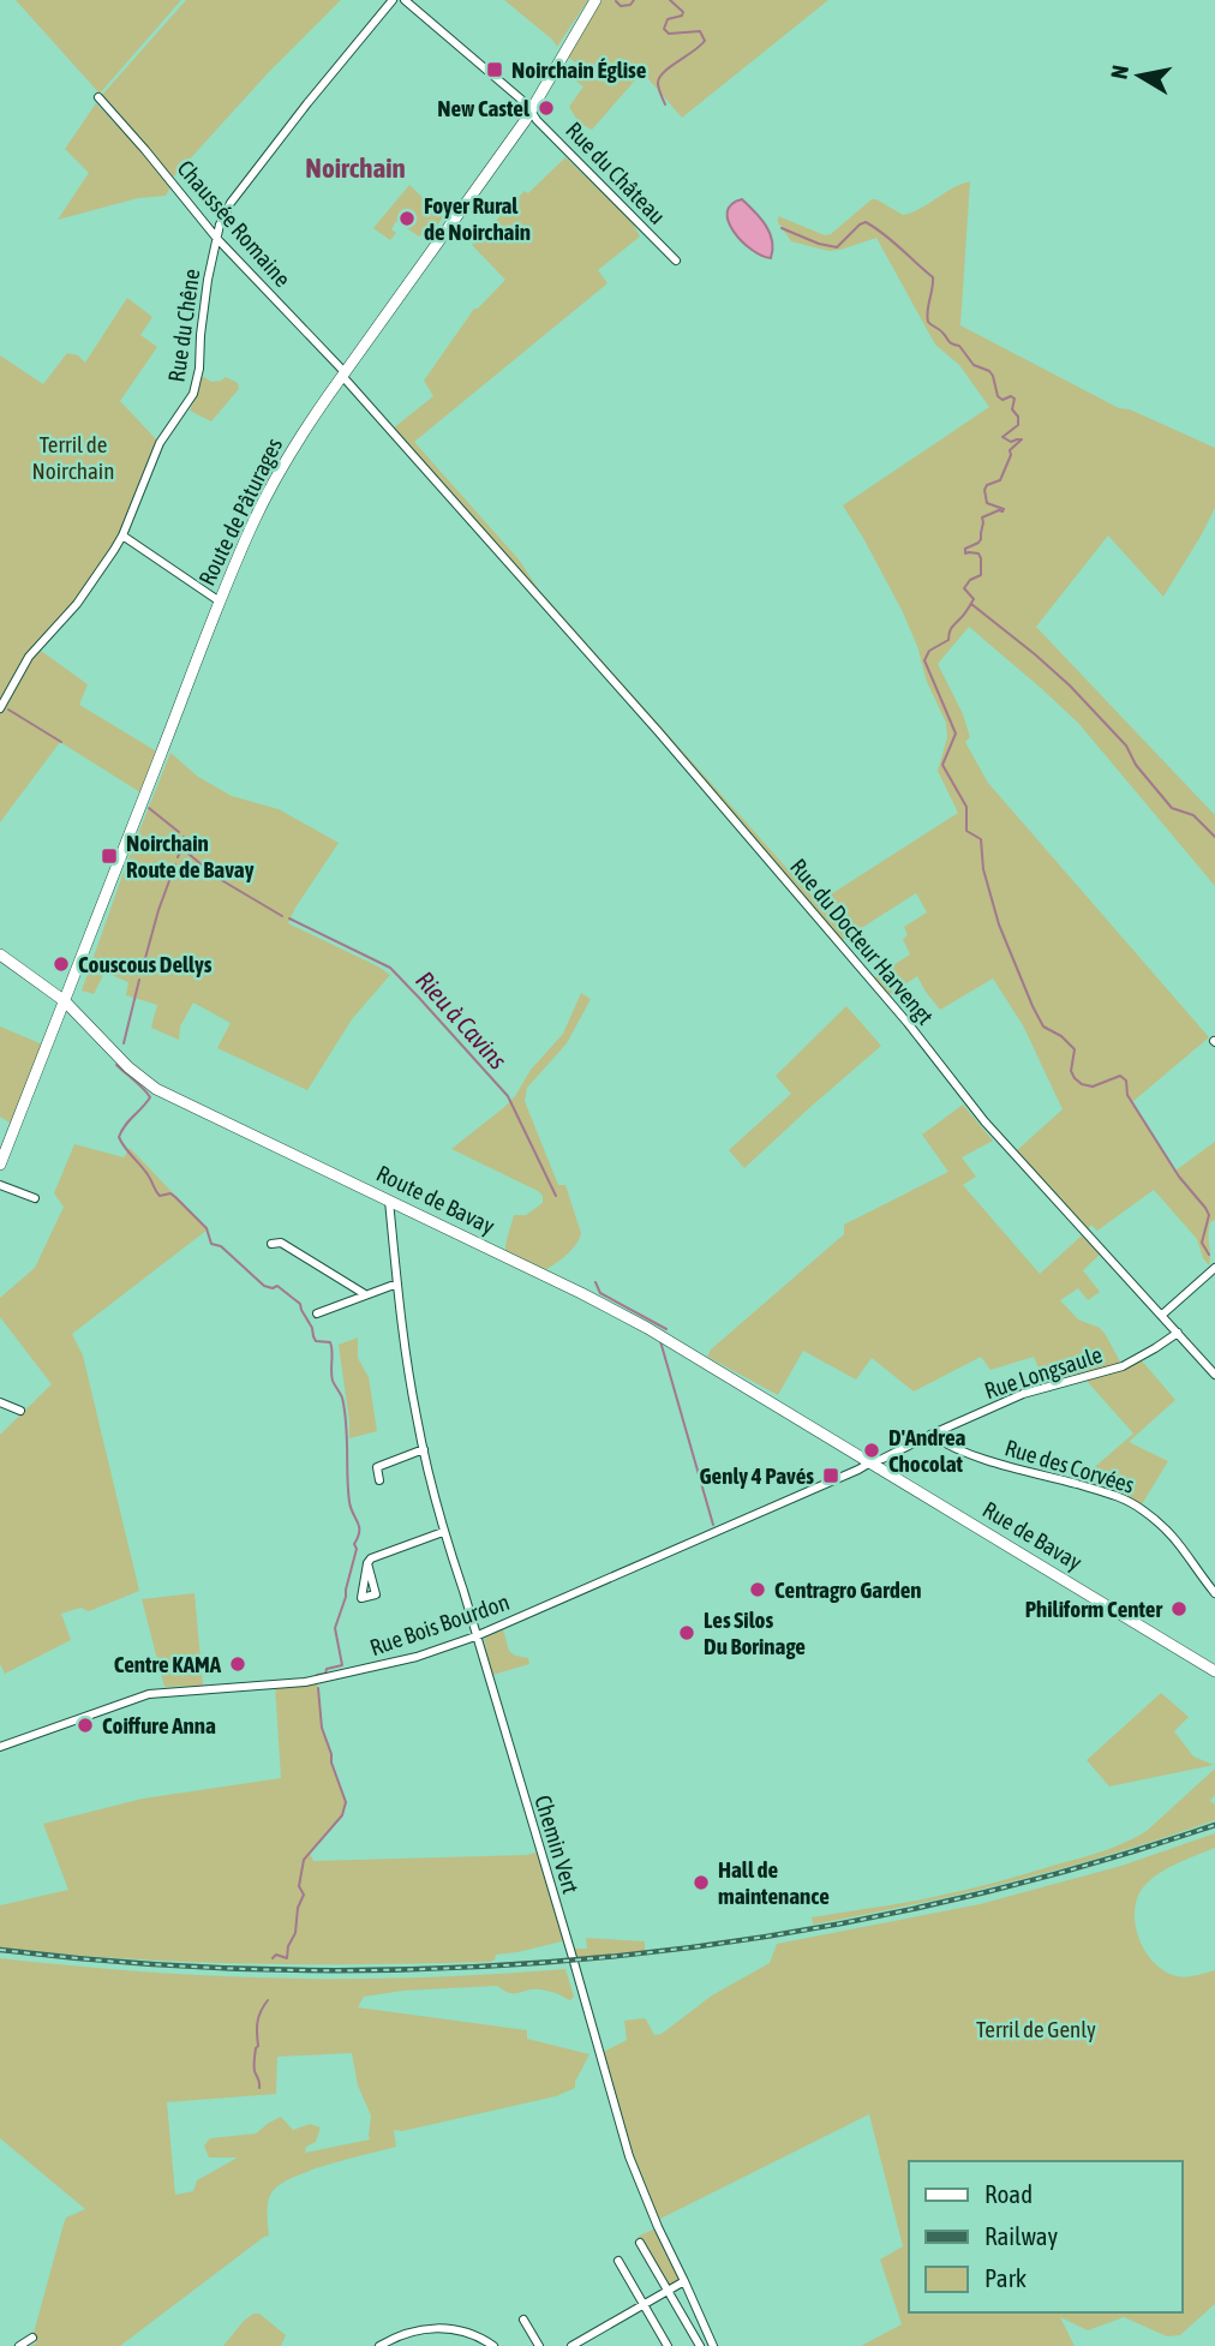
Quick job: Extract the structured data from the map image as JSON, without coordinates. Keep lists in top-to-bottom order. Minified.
{"streets":{"main road":["Route de Pâturages","Route de Bavay","Rue de Bavay"],"street":["Rue du Château","Chaussée Romaine","Rue du Chêne","Rue du Docteur Harvengt","Rue Longsaule","Rue des Corvées","Rue Bois Bourdon","Chemin Vert"]},"crossings":[["Rue du Château","Route de Pâturages"],["Chaussée Romaine","Rue du Chêne"],["Chaussée Romaine","Route de Pâturages"],["Chaussée Romaine","Rue du Docteur Harvengt"],["Route de Pâturages","Route de Bavay"],["Rue du Docteur Harvengt","Rue Longsaule"],["Route de Bavay","Rue Longsaule"],["Route de Bavay","Rue de Bavay"],["Route de Bavay","Rue Bois Bourdon"],["Route de Bavay","Chemin Vert"],["Rue Longsaule","Rue des Corvées"],["Rue Longsaule","Rue de Bavay"],["Rue Longsaule","Rue Bois Bourdon"],["Rue de Bavay","Rue Bois Bourdon"],["Rue Bois Bourdon","Chemin Vert"]],"districts":["Noirchain"],"water":["Rieu à Cavins"],"parks":["Terril de Noirchain","Terril de Genly"],"places":{"transit":["Noirchain Église","Noirchain Route de Bavay","Genly 4 Pavés"],"other":["New Castel","Foyer Rural de Noirchain","Couscous Dellys","D'Andrea Chocolat","Centragro Garden","Philiform Center","Les Silos Du Borinage","Centre KAMA","Coiffure Anna","Hall de maintenance"]},"legend":["Road","Railway","Park"],"north":"left"}
